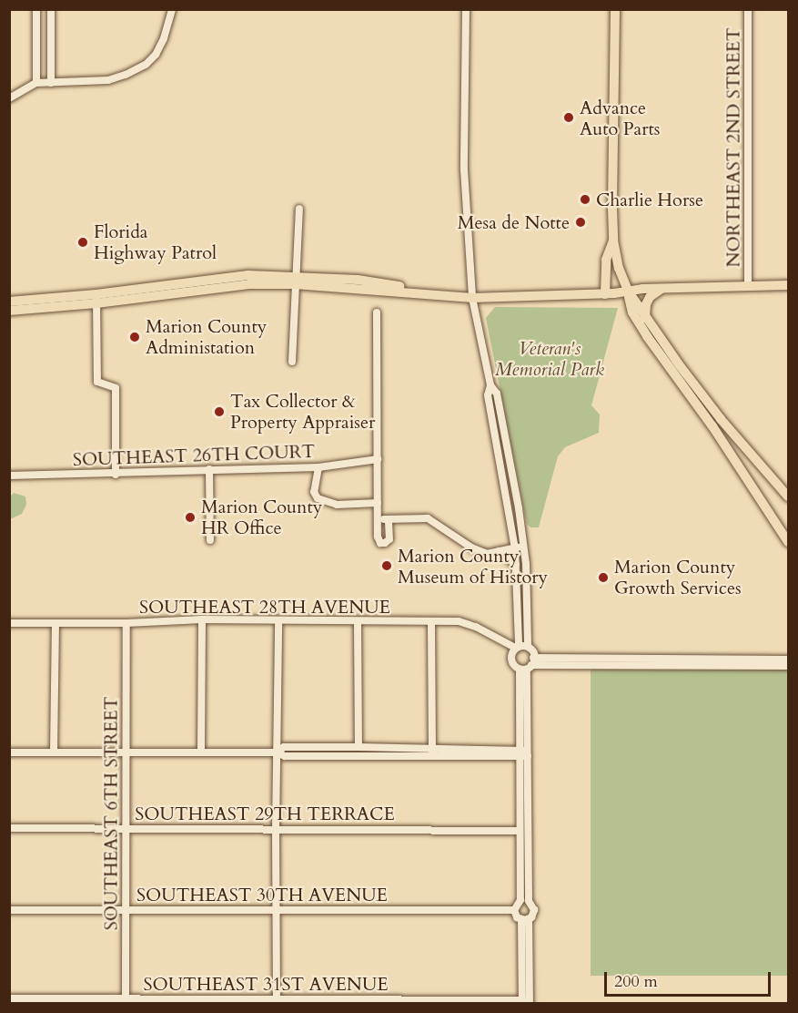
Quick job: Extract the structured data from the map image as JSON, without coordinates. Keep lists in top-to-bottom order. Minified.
{"streets":{"street":["NORTHEAST 2ND STREET","SOUTHEAST 26TH COURT","SOUTHEAST 28TH AVENUE","SOUTHEAST 6TH STREET","SOUTHEAST 29TH TERRACE","SOUTHEAST 30TH AVENUE","SOUTHEAST 31ST AVENUE"]},"crossings":[["SOUTHEAST 28TH AVENUE","SOUTHEAST 6TH STREET"],["SOUTHEAST 6TH STREET","SOUTHEAST 29TH TERRACE"],["SOUTHEAST 6TH STREET","SOUTHEAST 30TH AVENUE"],["SOUTHEAST 6TH STREET","SOUTHEAST 31ST AVENUE"]],"parks":["Veteran's Memorial Park"],"places":["Advance Auto Parts","Charlie Horse","Mesa de Notte","Florida Highway Patrol","Marion County Administation","Tax Collector & Property Appraiser","Marion County HR Office","Marion County Museum of History","Marion County Growth Services"],"scale_bar":"200 m"}
